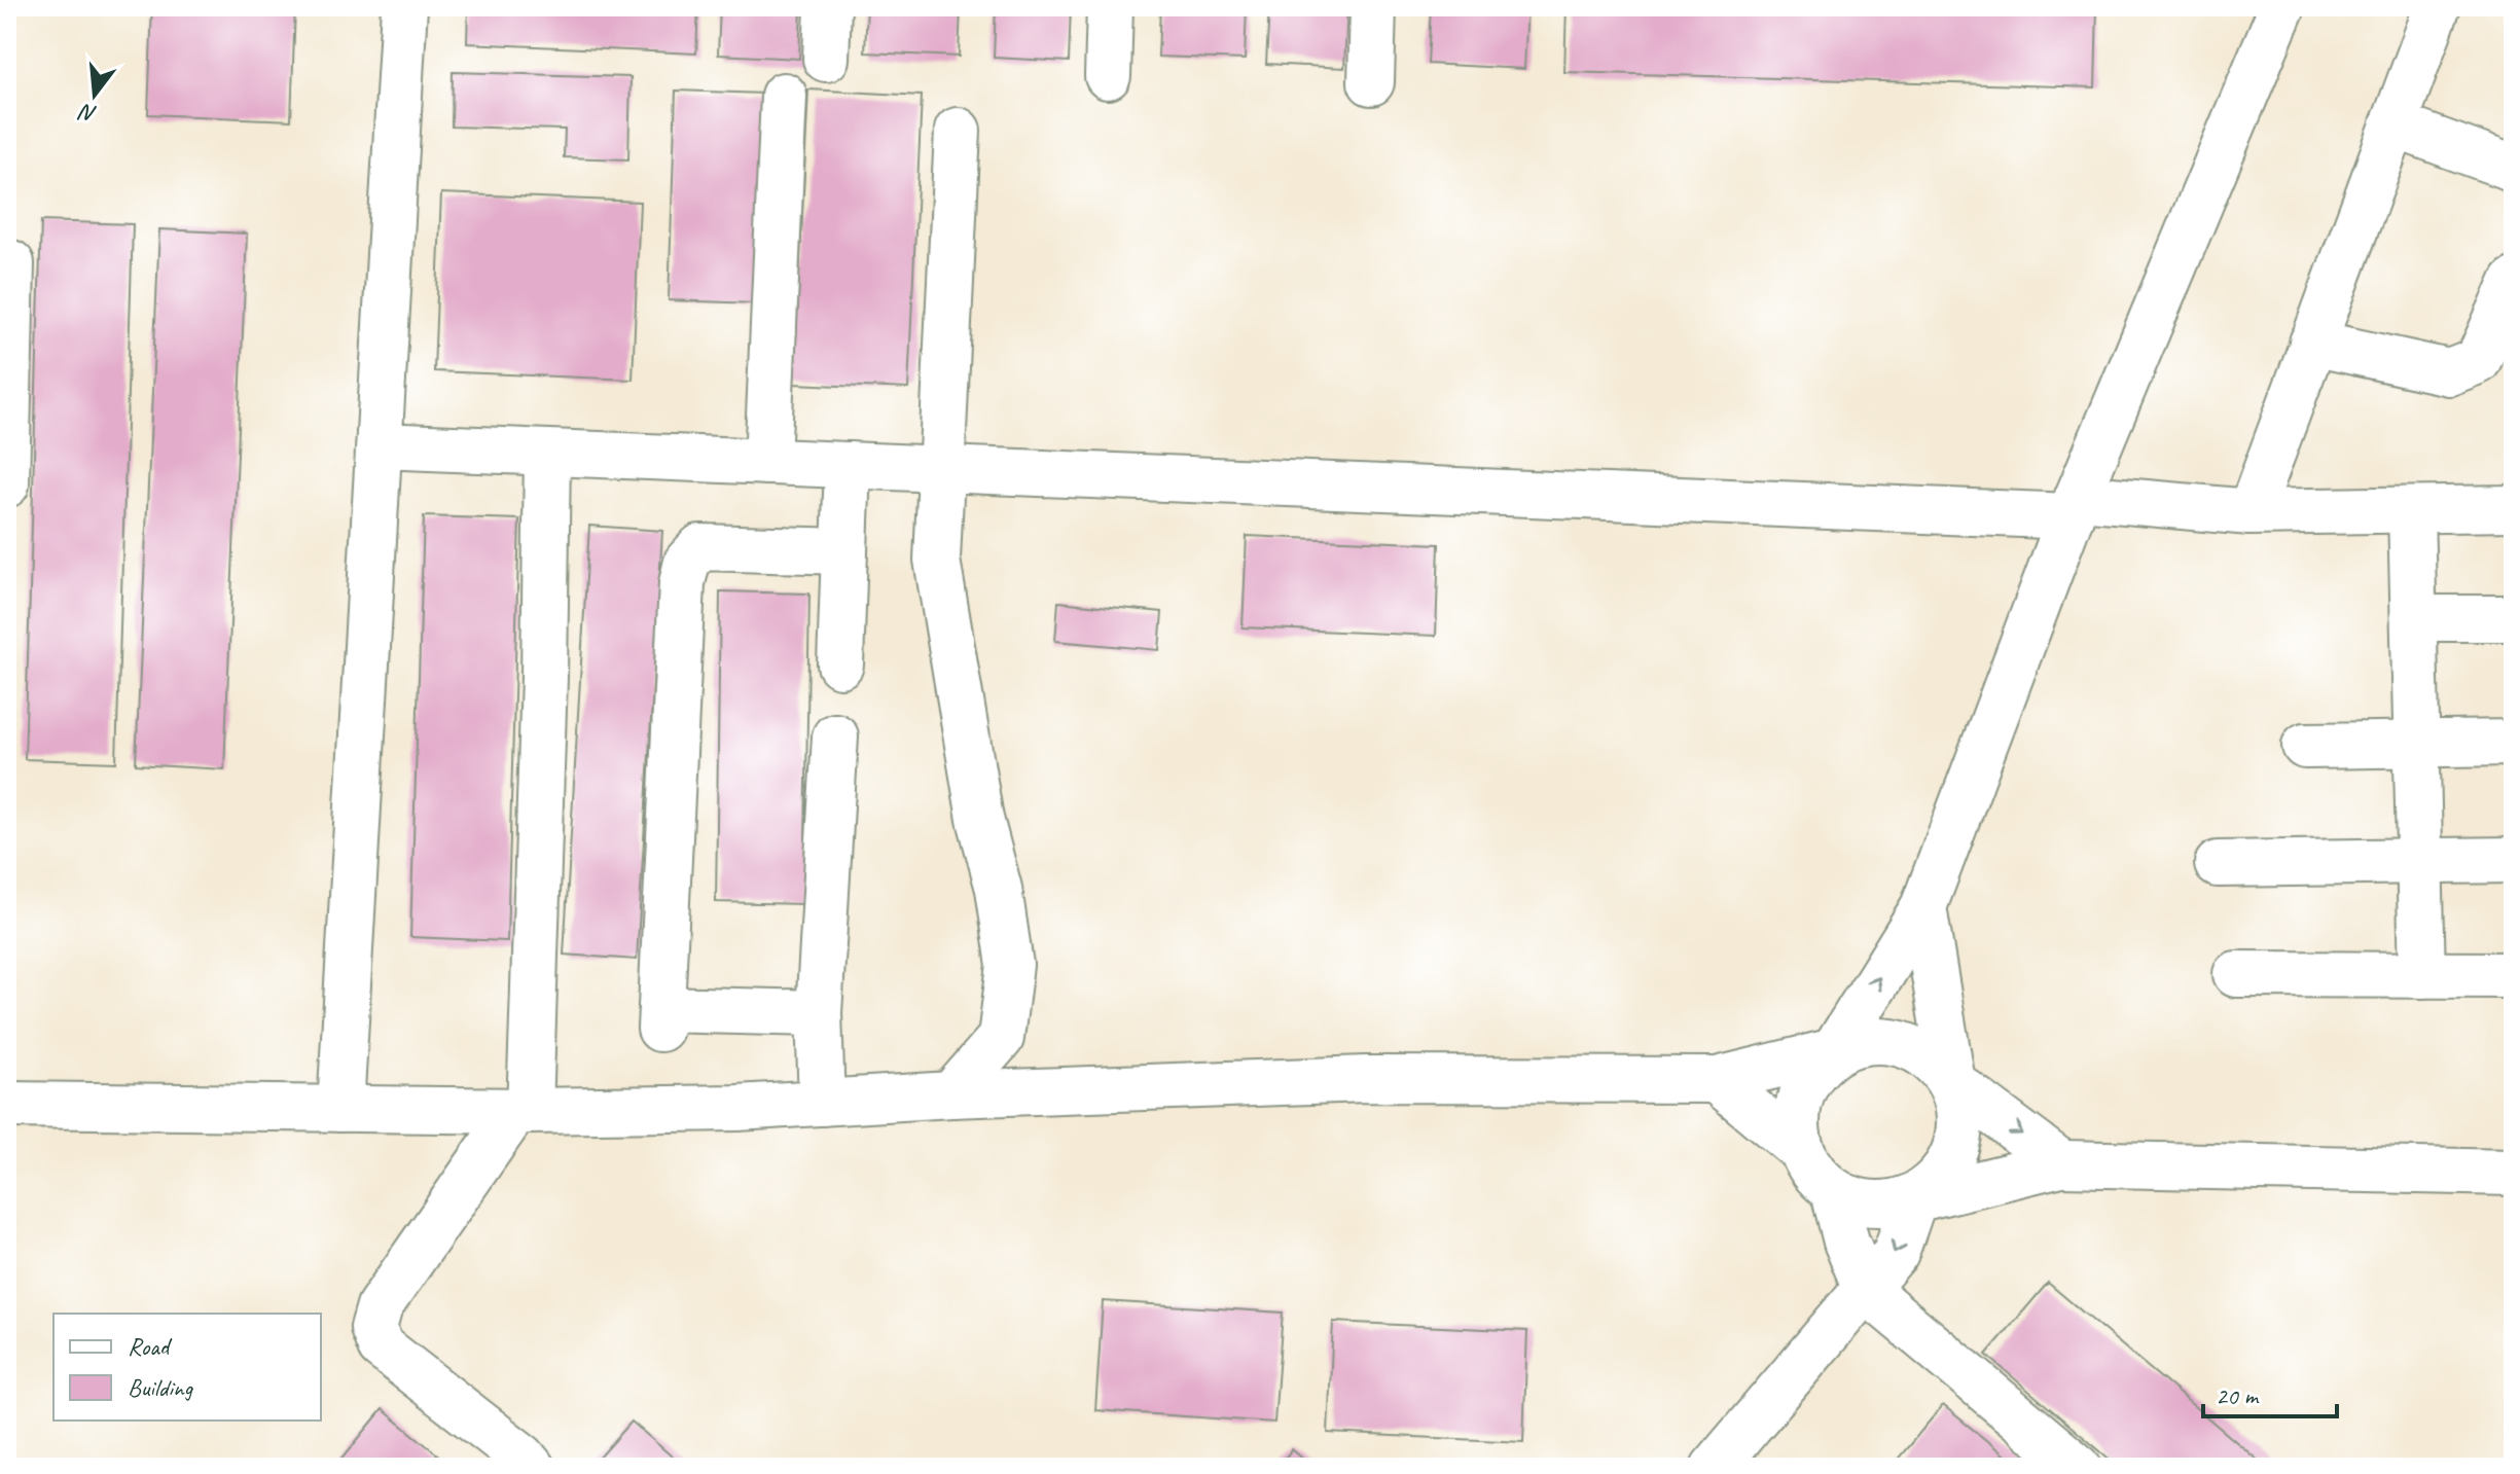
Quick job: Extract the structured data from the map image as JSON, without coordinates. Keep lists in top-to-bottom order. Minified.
{"legend":["Road","Building"],"scale_bar":"20 m","north":"bottom"}
